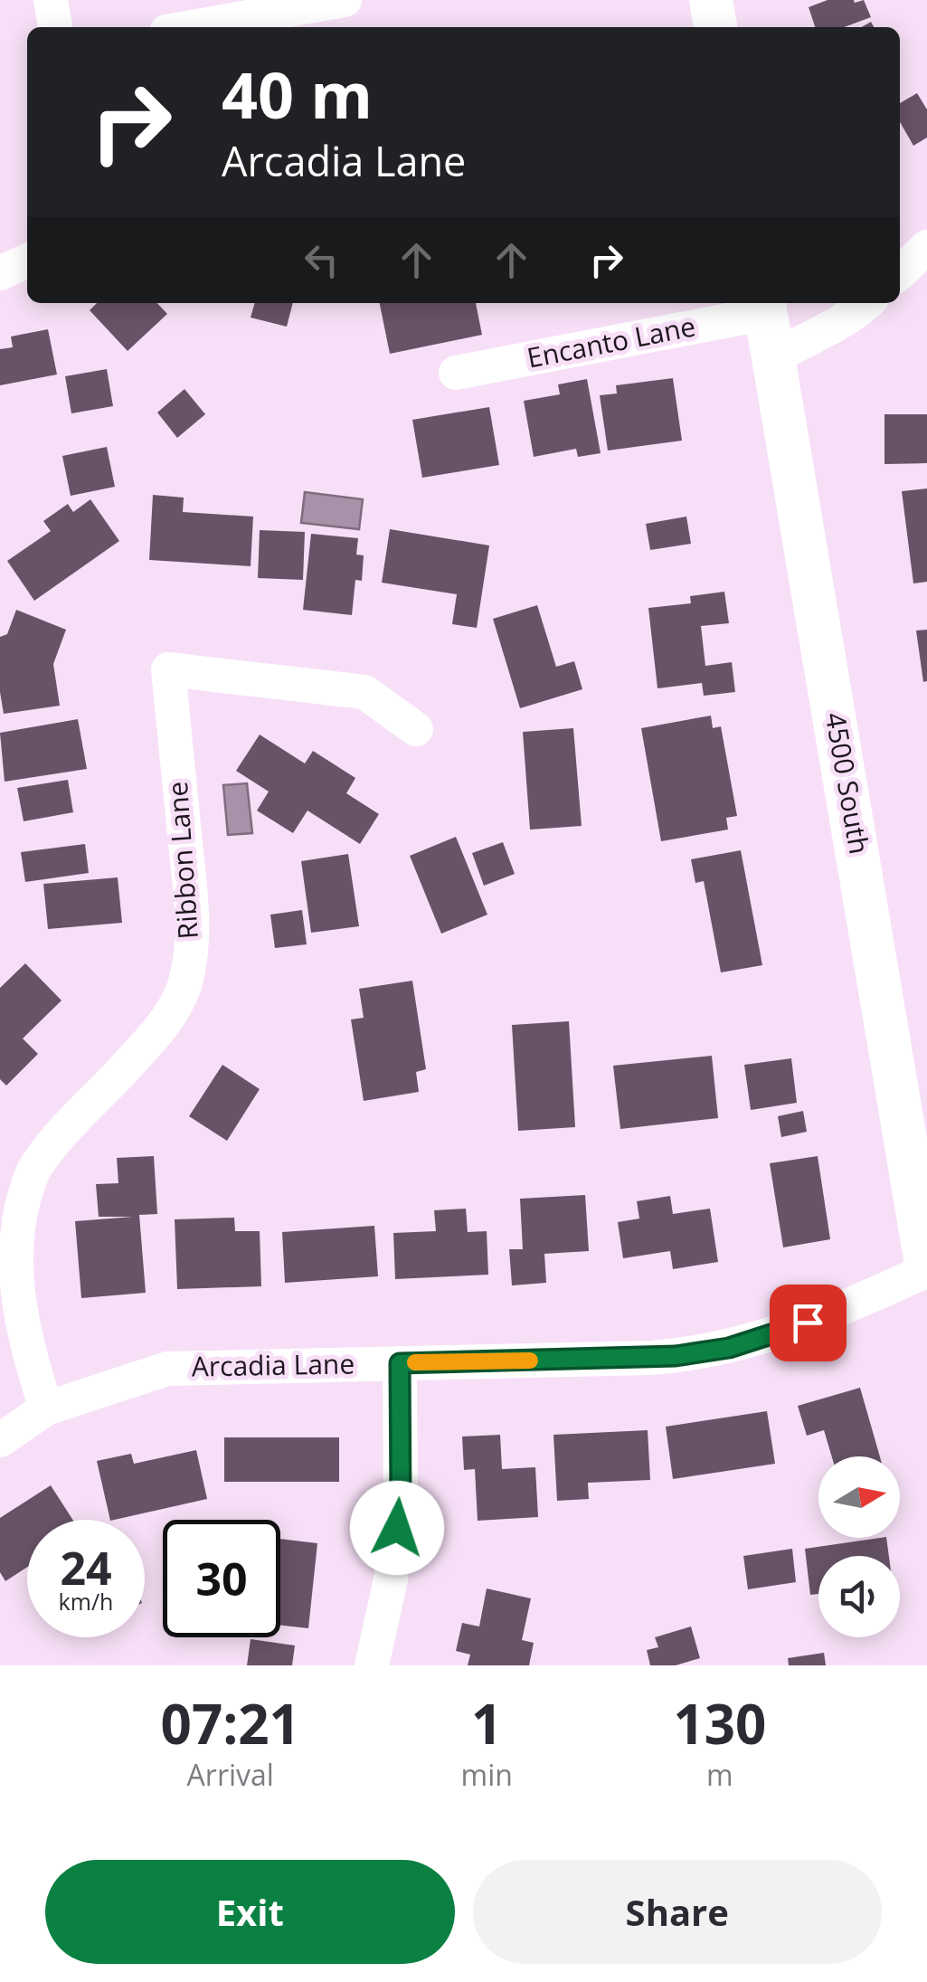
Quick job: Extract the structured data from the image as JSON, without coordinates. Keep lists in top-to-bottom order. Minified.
{"streets":{"main road":["4500 South"],"street":["Encanto Lane","Ribbon Lane","Arcadia Lane"]},"crossings":[["Encanto Lane","4500 South"],["4500 South","Arcadia Lane"],["Ribbon Lane","Arcadia Lane"]],"north":"right","page":{"turn":["40 m","Arcadia Lane"],"speed":"24 km/h","limit":"30","eta":["07:21","Arrival","1","min","130","m"],"buttons":["Exit","Share"]}}
